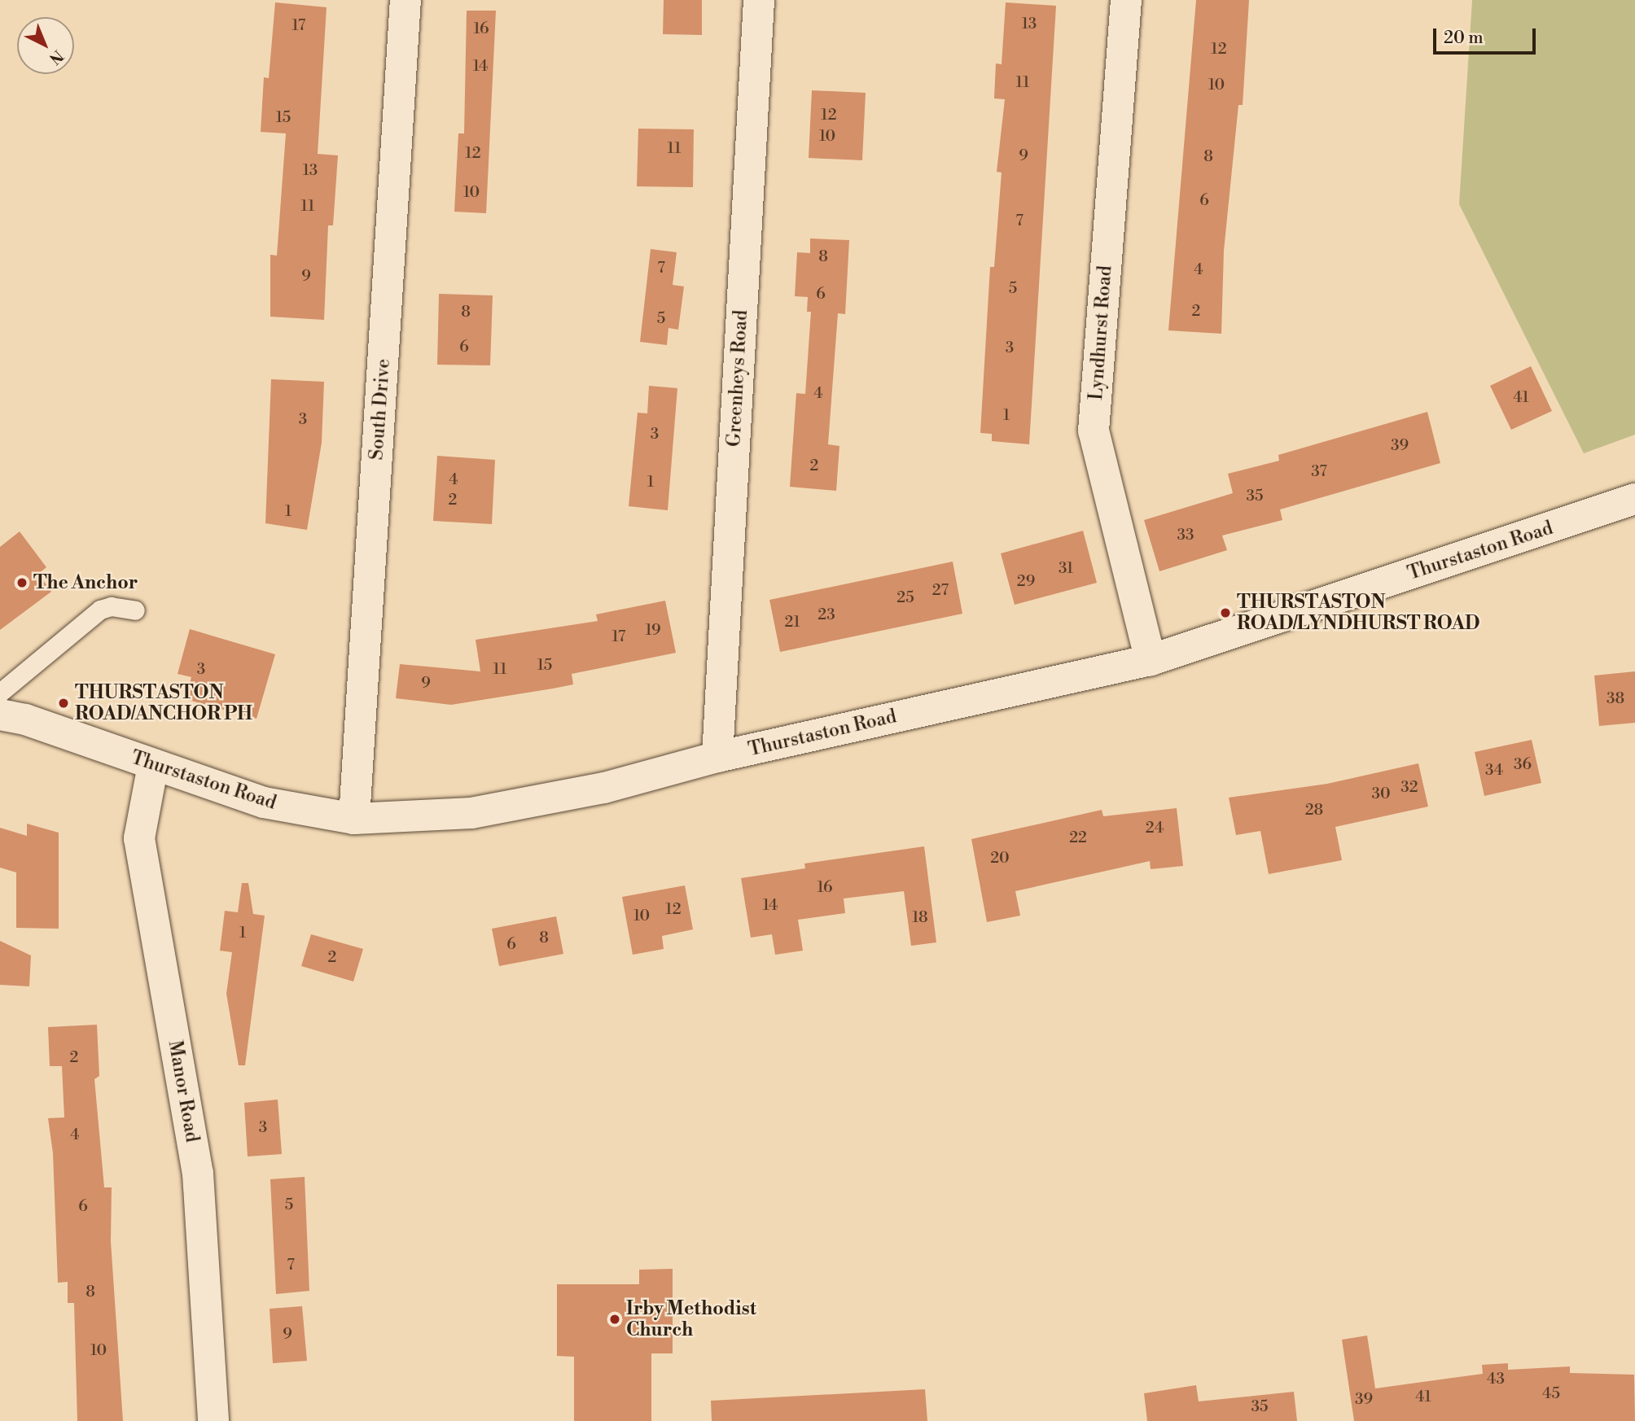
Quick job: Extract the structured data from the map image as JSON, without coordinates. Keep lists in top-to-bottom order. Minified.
{"streets":{"street":["Lyndhurst Road","Greenheys Road","South Drive","Thurstaston Road","Manor Road"]},"crossings":[["Lyndhurst Road","Thurstaston Road"],["Greenheys Road","Thurstaston Road"],["South Drive","Thurstaston Road"],["Thurstaston Road","Manor Road"]],"places":["The Anchor","THURSTASTON ROAD/LYNDHURST ROAD","THURSTASTON ROAD/ANCHOR PH","Irby Methodist Church"],"house_numbers":["13","17","16","12","14","11","10","12","15","10","11","12","9","8","13","10","6","11","7","8","7","4","9","5","6","2","8","5","6","3","4","41","1","3","3","39","2","37","4","1","35","2","1","33","31","29","27","25","23","21","19","17","15","3","11","9","38","36","34","32","30","28","24","22","20","16","14","12","10","18","1","8","6","2","2","3","4","5","6","7","8","9","10","43","45","41","39","35"],"scale_bar":"20 m","north":"bottom right"}
